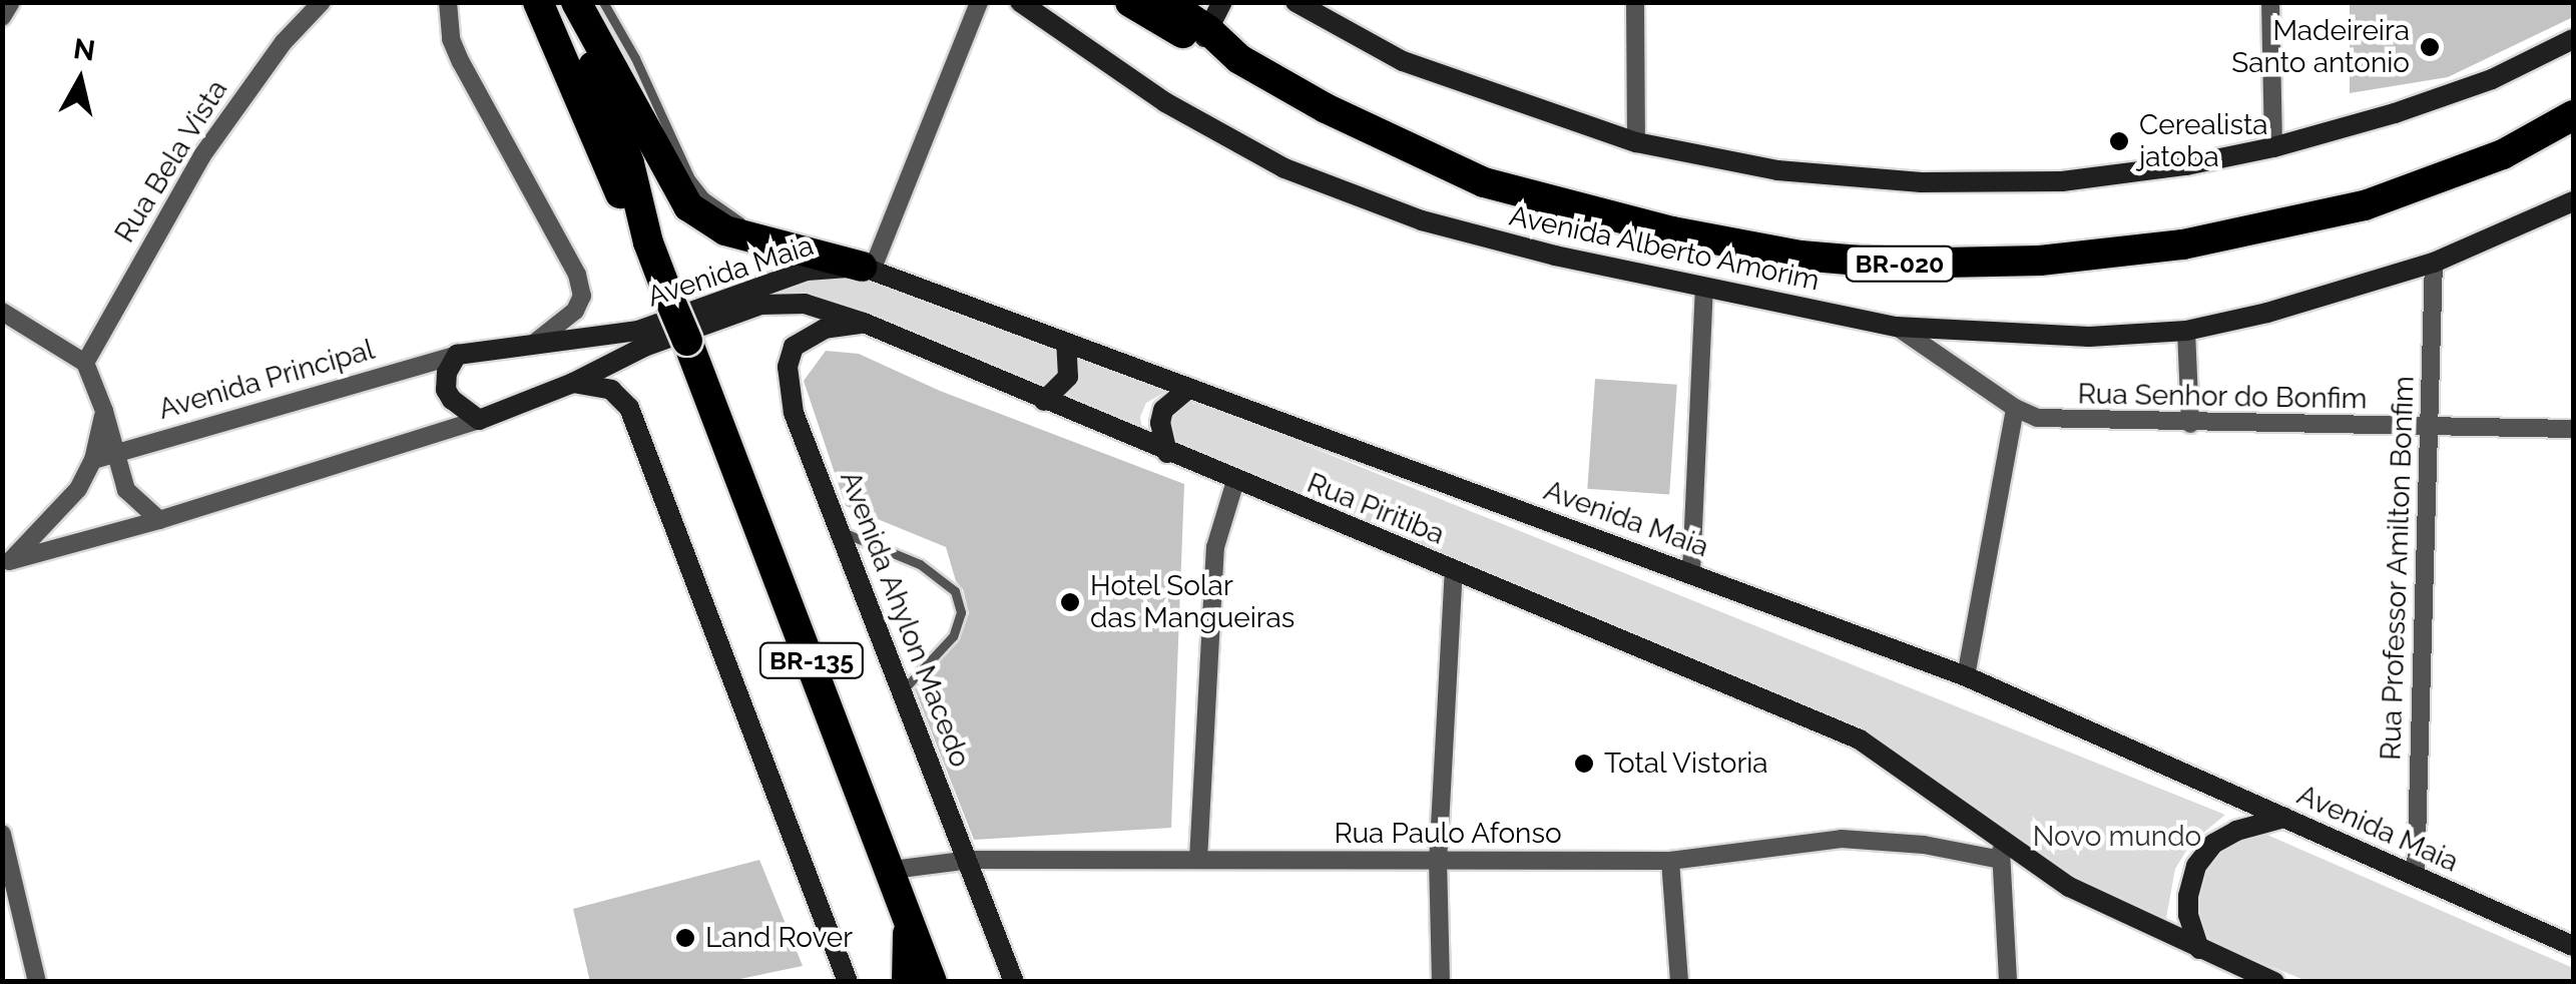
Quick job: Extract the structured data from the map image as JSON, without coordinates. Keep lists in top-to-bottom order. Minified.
{"streets":{"highway":["BR-020","BR-135"],"main road":["Avenida Alberto Amorim","Avenida Maia","Rua Piritiba","Avenida Ahylon Macedo"],"street":["Rua Bela Vista","Avenida Principal","Rua Senhor do Bonfim","Rua Professor Amilton Bonfim","Rua Paulo Afonso"]},"crossings":[["Avenida Alberto Amorim","Rua Senhor do Bonfim"],["Avenida Alberto Amorim","Rua Professor Amilton Bonfim"],["Avenida Maia","Avenida Principal"],["Avenida Maia","Rua Professor Amilton Bonfim"],["Rua Senhor do Bonfim","Rua Professor Amilton Bonfim"],["Rua Piritiba","Avenida Ahylon Macedo"],["Rua Piritiba","BR-135"],["Rua Piritiba","Rua Paulo Afonso"],["Avenida Ahylon Macedo","Rua Paulo Afonso"],["BR-135","Rua Paulo Afonso"]],"parks":["Novo mundo"],"places":["Madeireira Santo antonio","Cerealista jatoba","Hotel Solar das Mangueiras","Total Vistoria","Land Rover"],"north":"top"}
